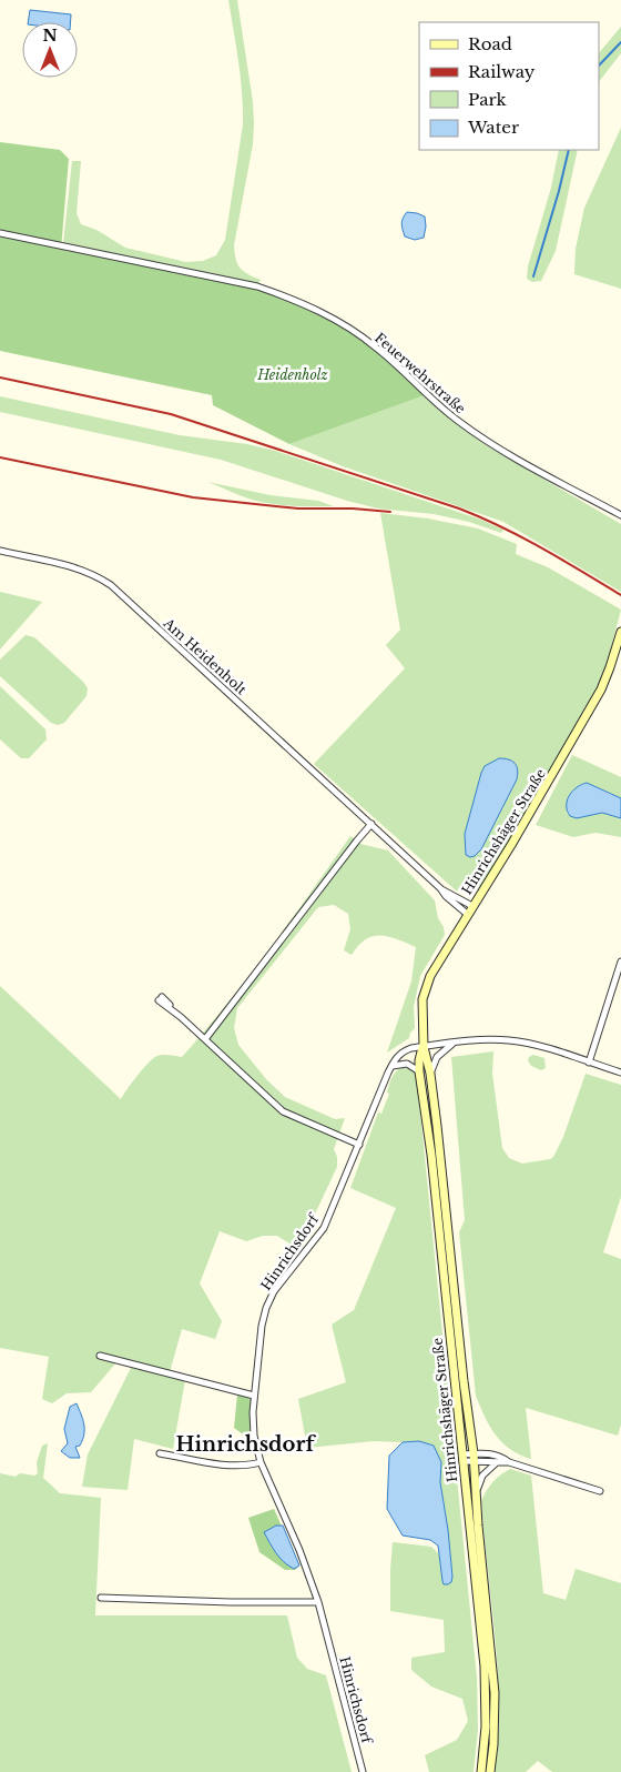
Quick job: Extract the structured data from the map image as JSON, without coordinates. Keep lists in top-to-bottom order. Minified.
{"streets":{"main road":["Hinrichshäger Straße"],"street":["Feuerwehrstraße","Am Heidenholt","Hinrichsdorf"]},"crossings":[["Am Heidenholt","Hinrichshäger Straße"],["Hinrichshäger Straße","Hinrichsdorf"]],"districts":["Hinrichsdorf"],"parks":["Heidenholz"],"legend":["Road","Railway","Park","Water"],"north":"top"}
